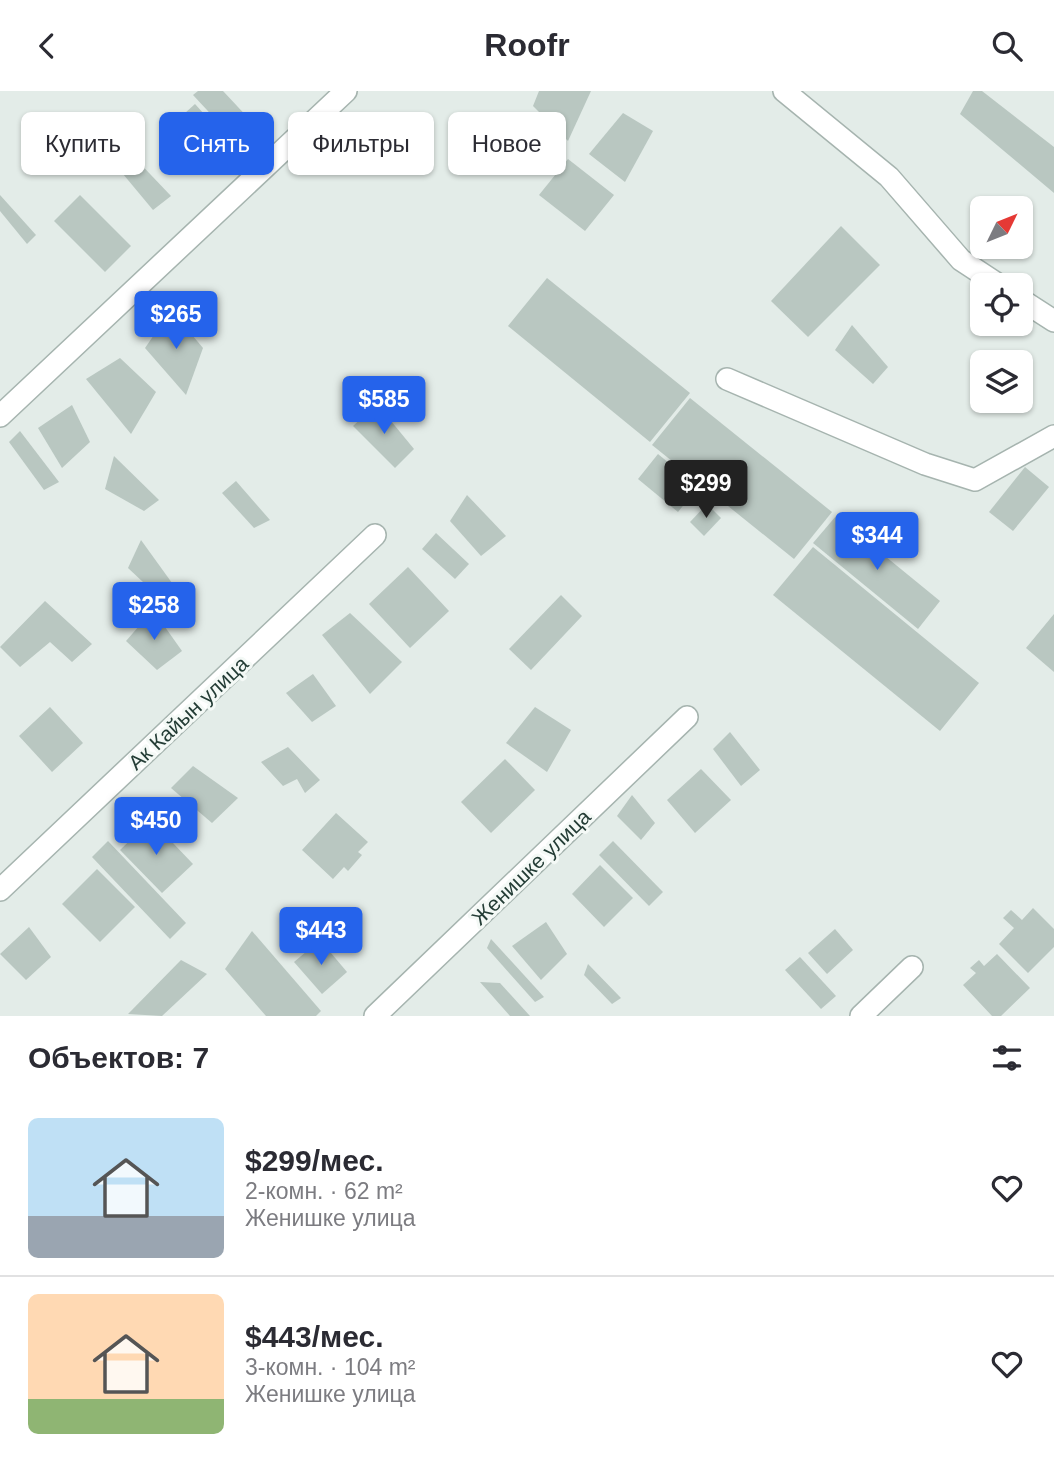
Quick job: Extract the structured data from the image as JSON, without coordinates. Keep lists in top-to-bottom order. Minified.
{"streets":{"street":["Ак Кайын улица","Женишке улица"]},"north":"top right","page":{"header":"Roofr","chip":["Купить","Снять","Фильтры","Новое"],"price":["$265","$585","$299","$344","$258","$450","$443"],"heading":"Объектов: 7","list":[{"name":"$299/мес.","note":"2-комн. · 62 m² · Женишке улица"},{"name":"$443/мес.","note":"3-комн. · 104 m² · Женишке улица"}]}}
